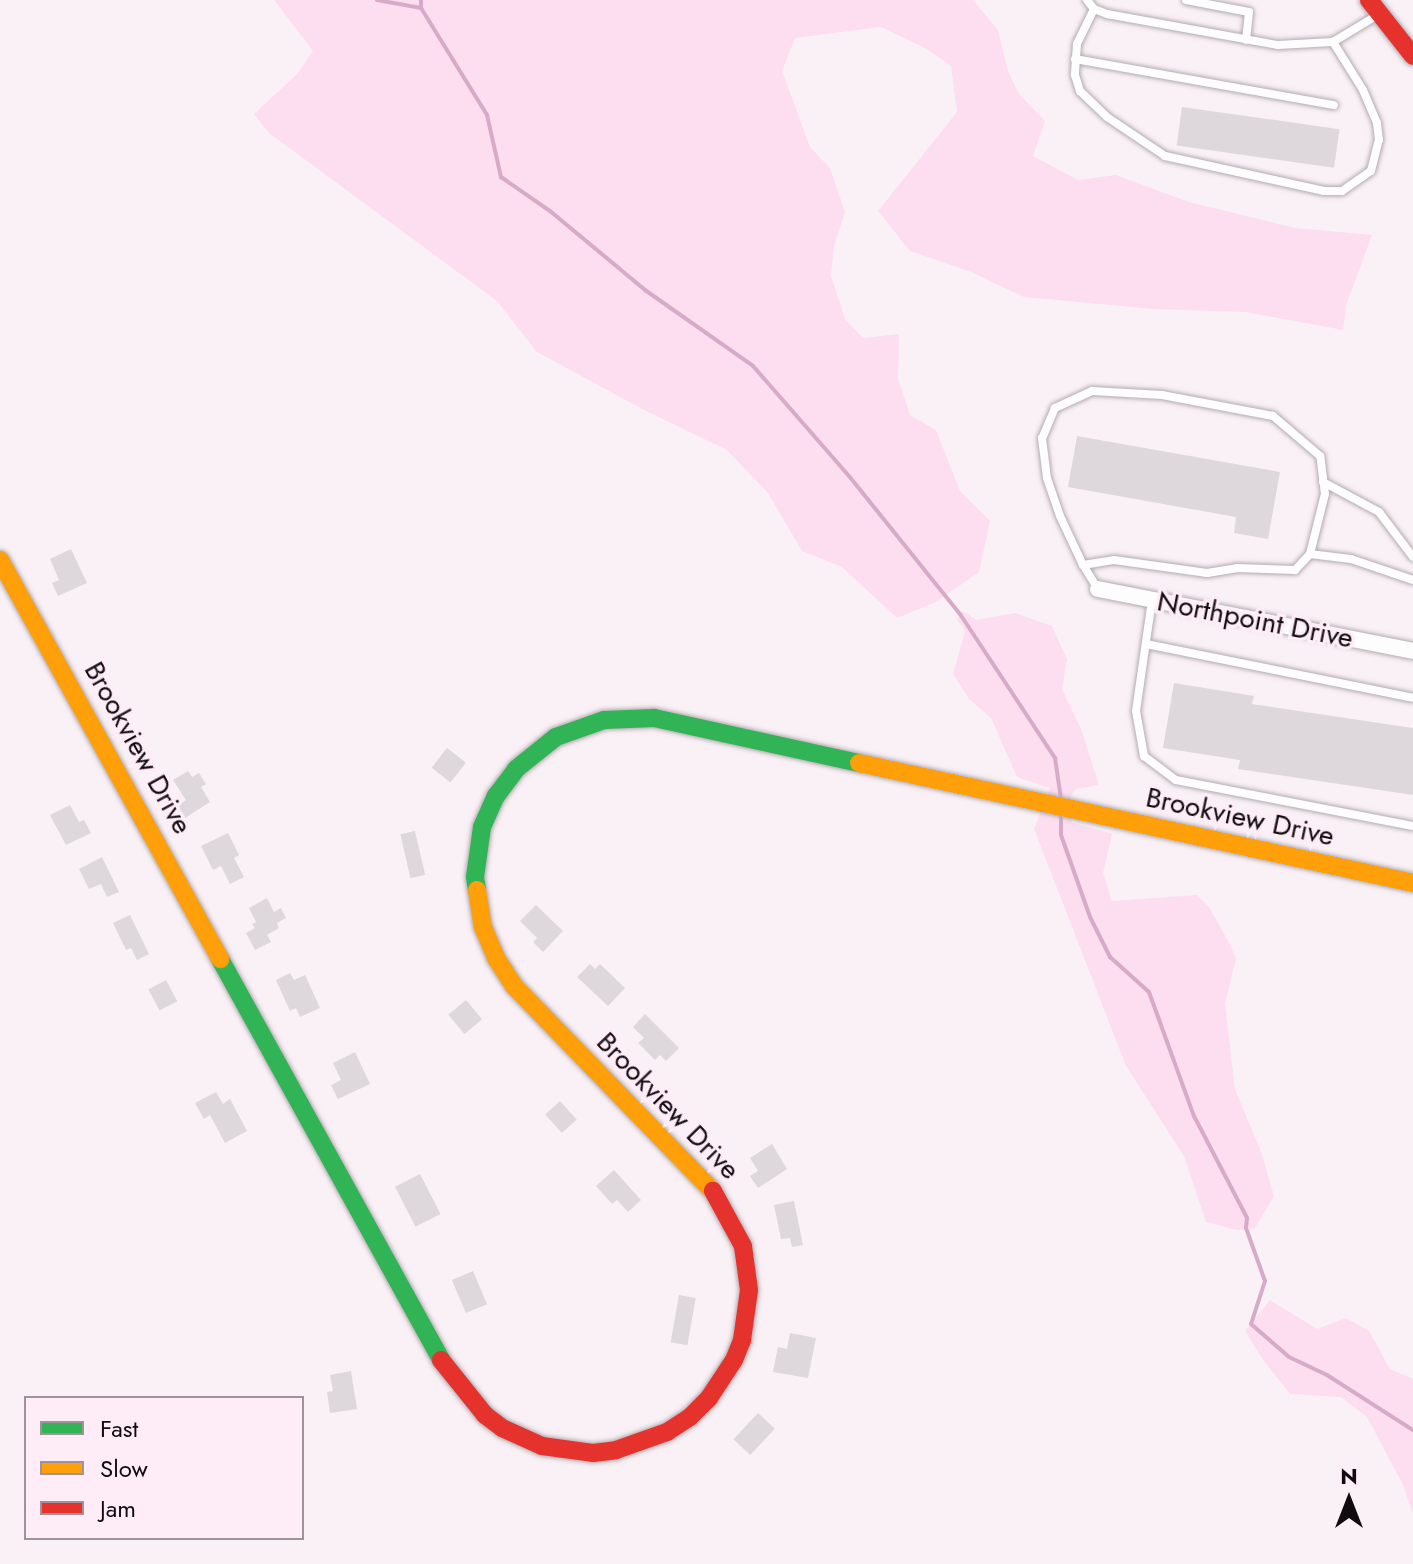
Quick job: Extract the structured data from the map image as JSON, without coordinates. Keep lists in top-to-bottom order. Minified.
{"streets":{"street":["Northpoint Drive","Brookview Drive"]},"legend":["Fast","Slow","Jam"],"north":"top"}
